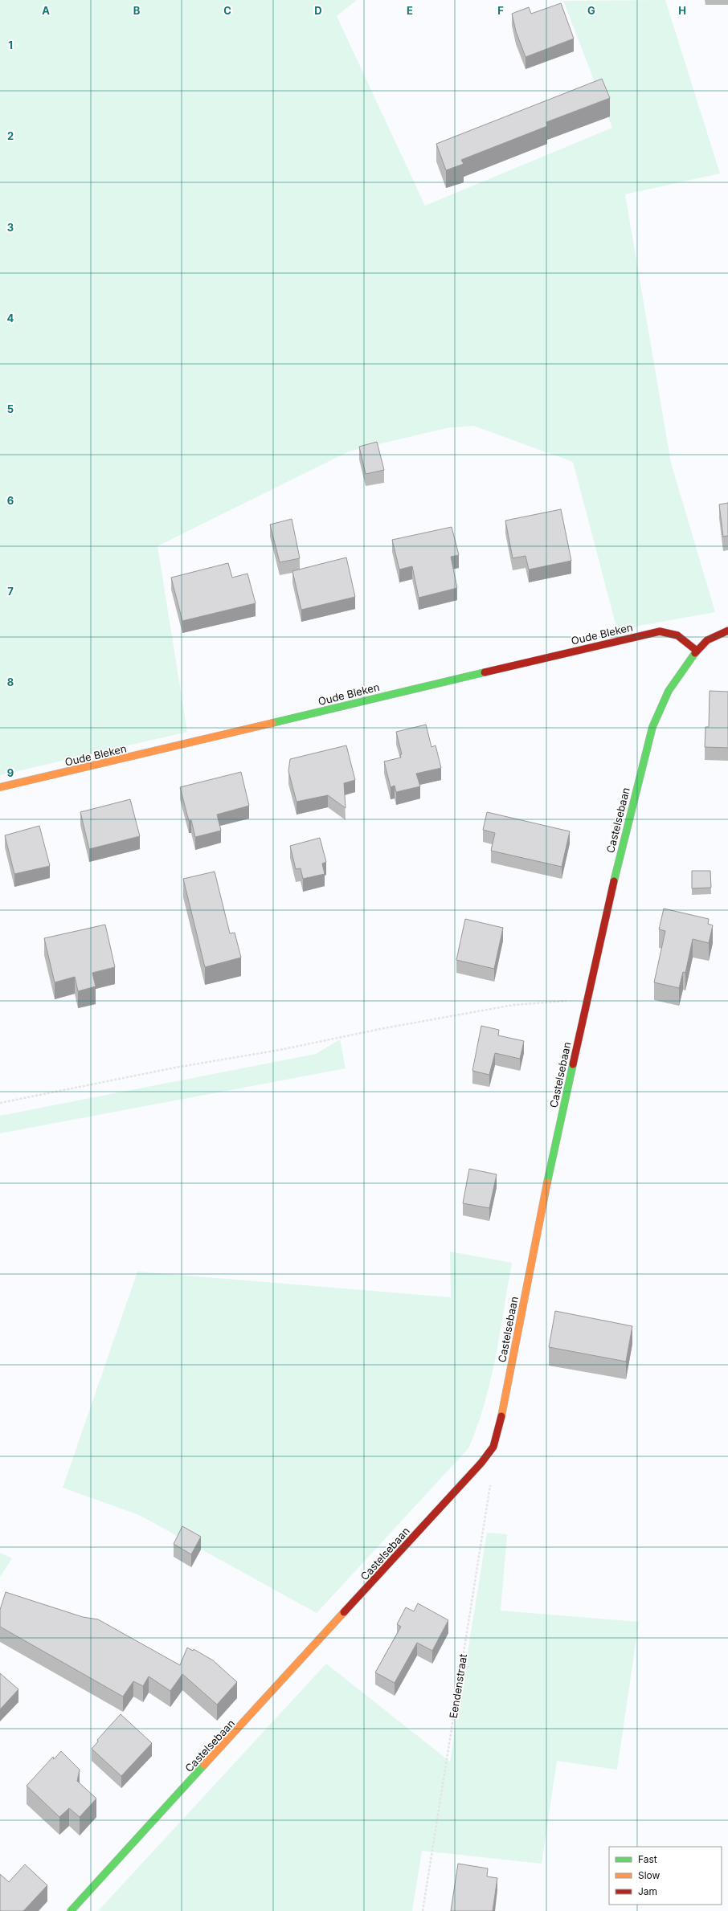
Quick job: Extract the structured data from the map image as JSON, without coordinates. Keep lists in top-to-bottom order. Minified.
{"streets":{"street":["Oude Bleken","Castelsebaan"],"path":["Eendenstraat"]},"crossings":[["Oude Bleken","Castelsebaan"],["Castelsebaan","Eendenstraat"]],"legend":["Fast","Slow","Jam"],"grid":{"columns":["A","B","C","D","E","F","G","H"],"rows":["1","2","3","4","5","6","7","8","9"]}}
